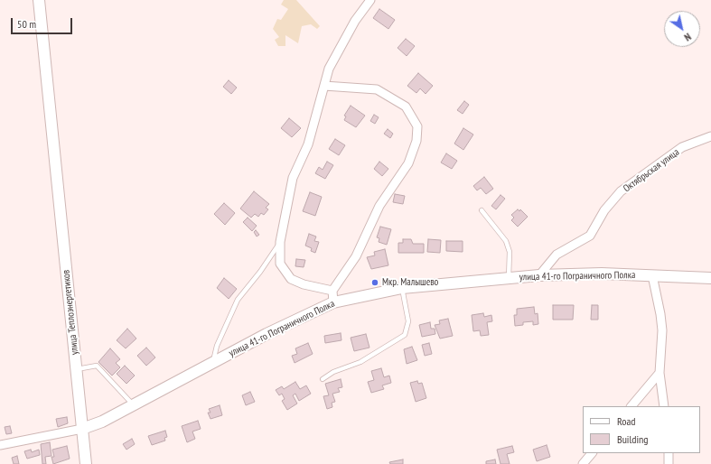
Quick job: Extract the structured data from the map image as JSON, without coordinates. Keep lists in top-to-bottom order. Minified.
{"streets":{"street":["Октябрьская улица","улица 41-го Пограничного Полка","улица Теплоэнергетиков"]},"crossings":[["Октябрьская улица","улица 41-го Пограничного Полка"],["улица 41-го Пограничного Полка","улица Теплоэнергетиков"]],"places":["Мкр. Малышево"],"legend":["Road","Building"],"scale_bar":"50 m","north":"bottom right"}
